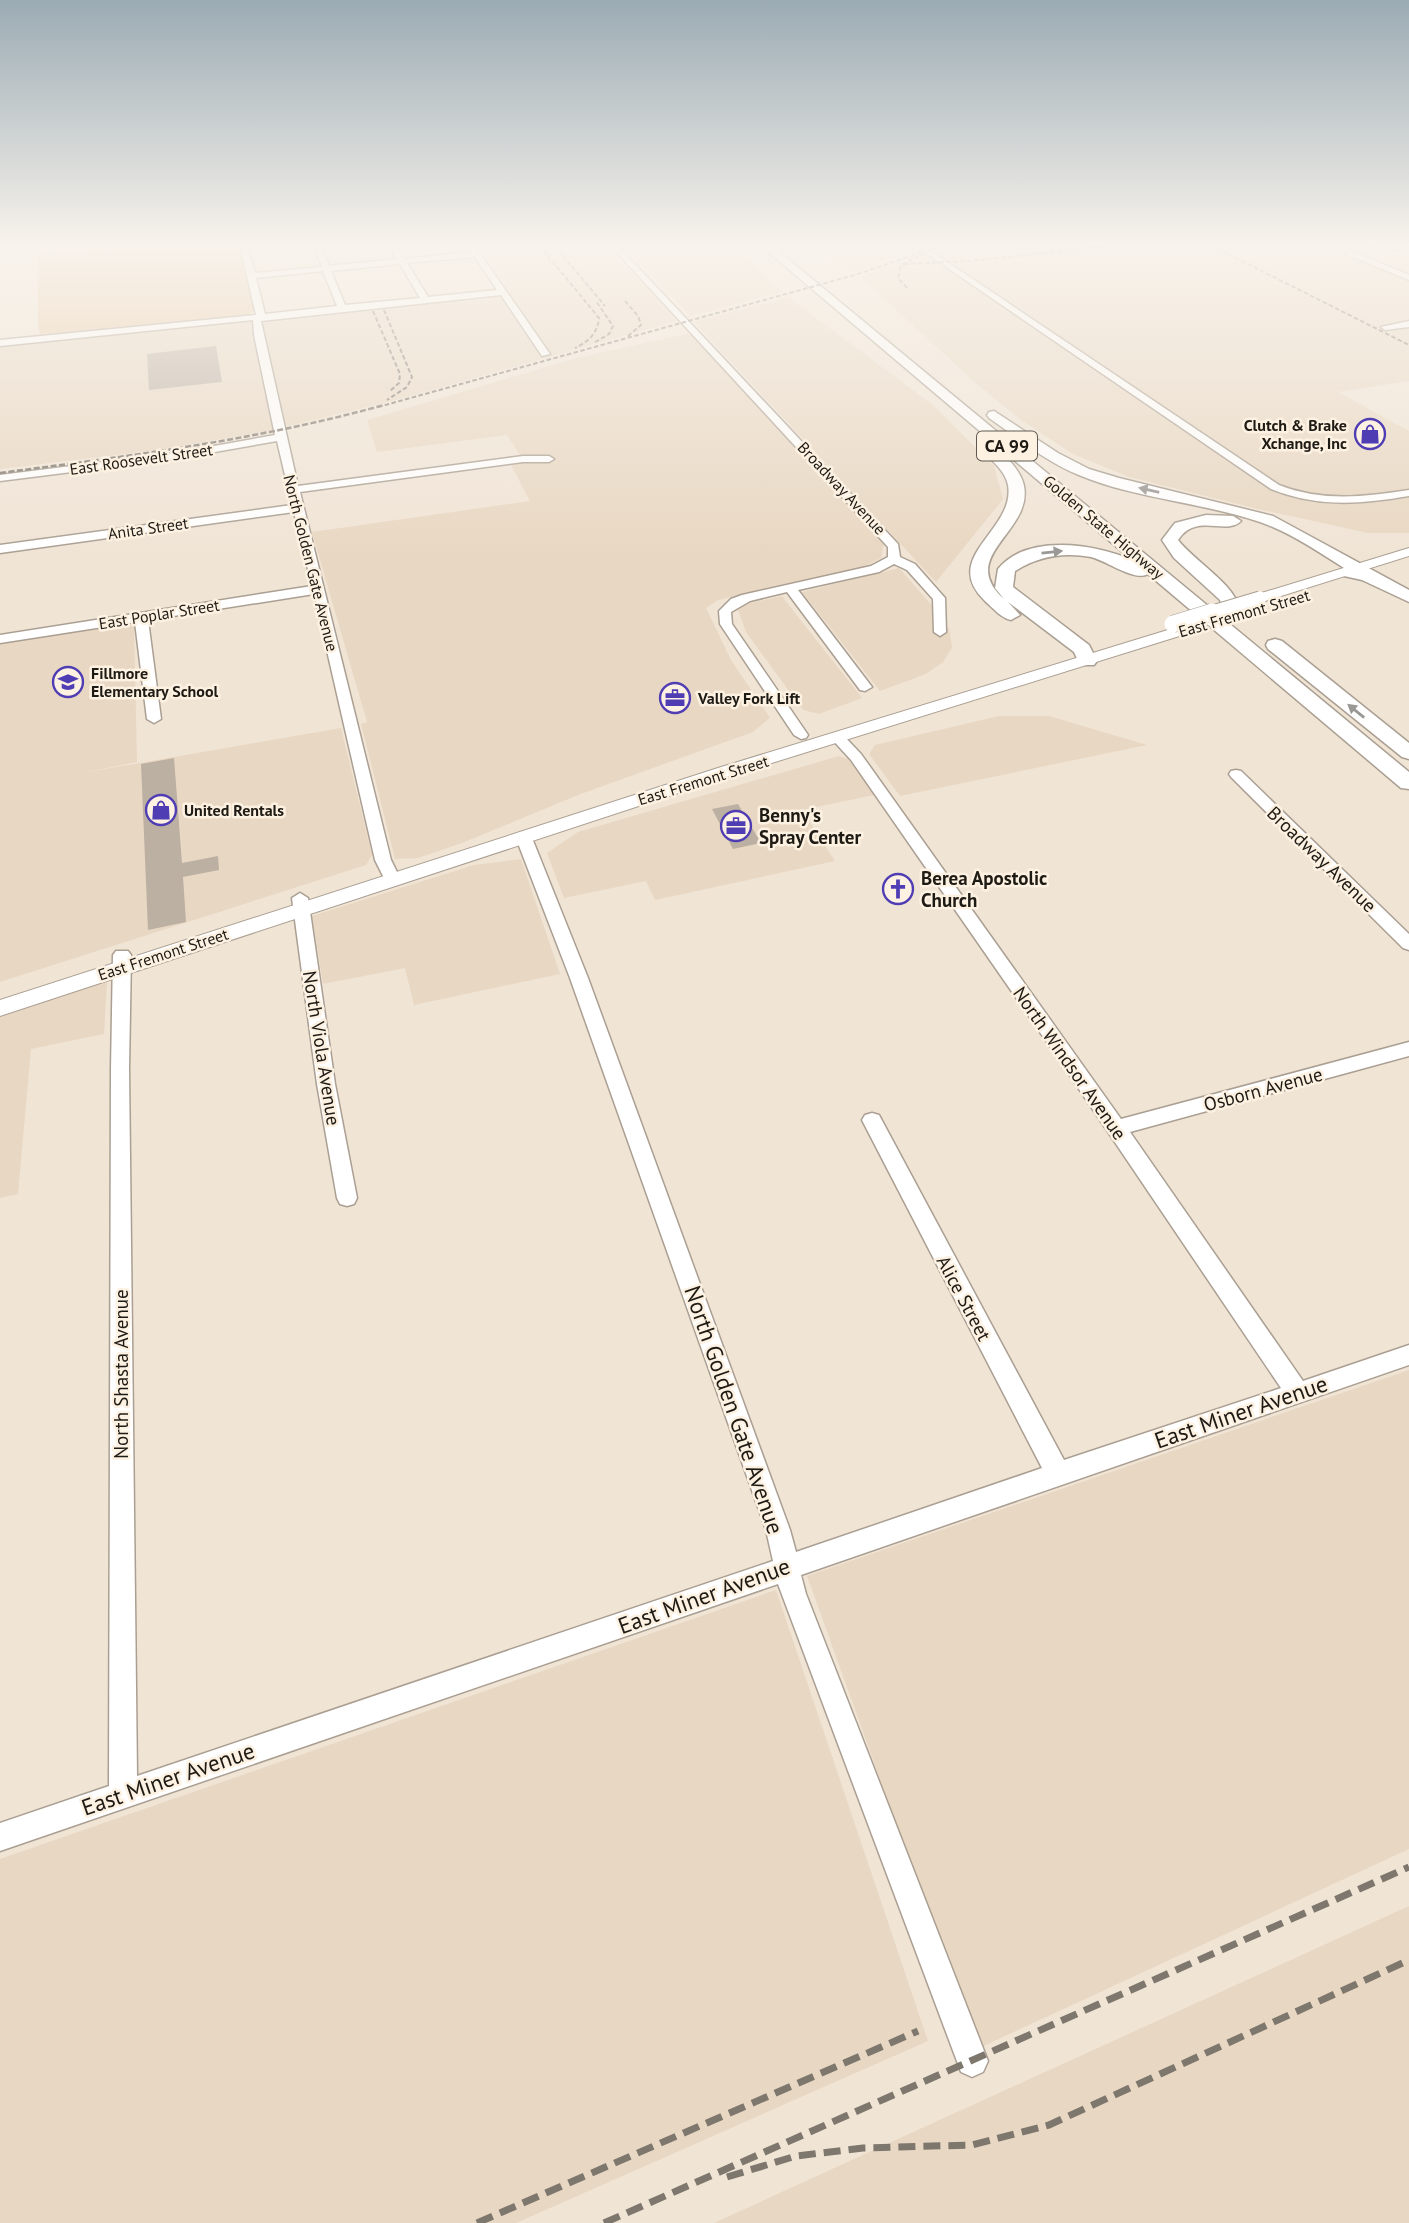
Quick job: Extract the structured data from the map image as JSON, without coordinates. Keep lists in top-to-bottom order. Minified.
{"streets":{"highway":["CA 99","Golden State Highway"],"main road":["East Fremont Street"],"street":["East Roosevelt Street","Broadway Avenue","Anita Street","North Golden Gate Avenue","East Poplar Street","North Viola Avenue","North Windsor Avenue","Osborn Avenue","Alice Street","North Shasta Avenue","East Miner Avenue"]},"crossings":[["East Roosevelt Street","North Golden Gate Avenue"],["Broadway Avenue","East Fremont Street"],["Anita Street","North Golden Gate Avenue"],["North Golden Gate Avenue","East Fremont Street"],["North Golden Gate Avenue","East Poplar Street"],["North Golden Gate Avenue","East Miner Avenue"],["East Fremont Street","North Viola Avenue"],["East Fremont Street","North Windsor Avenue"],["East Fremont Street","North Shasta Avenue"],["North Windsor Avenue","Osborn Avenue"],["North Windsor Avenue","East Miner Avenue"],["Alice Street","East Miner Avenue"],["North Shasta Avenue","East Miner Avenue"]],"places":{"shop":["Clutch & Brake Xchange, Inc","United Rentals"],"school or university":["Fillmore Elementary School"],"office":["Valley Fork Lift","Benny's Spray Center"],"church":["Berea Apostolic Church"]}}
